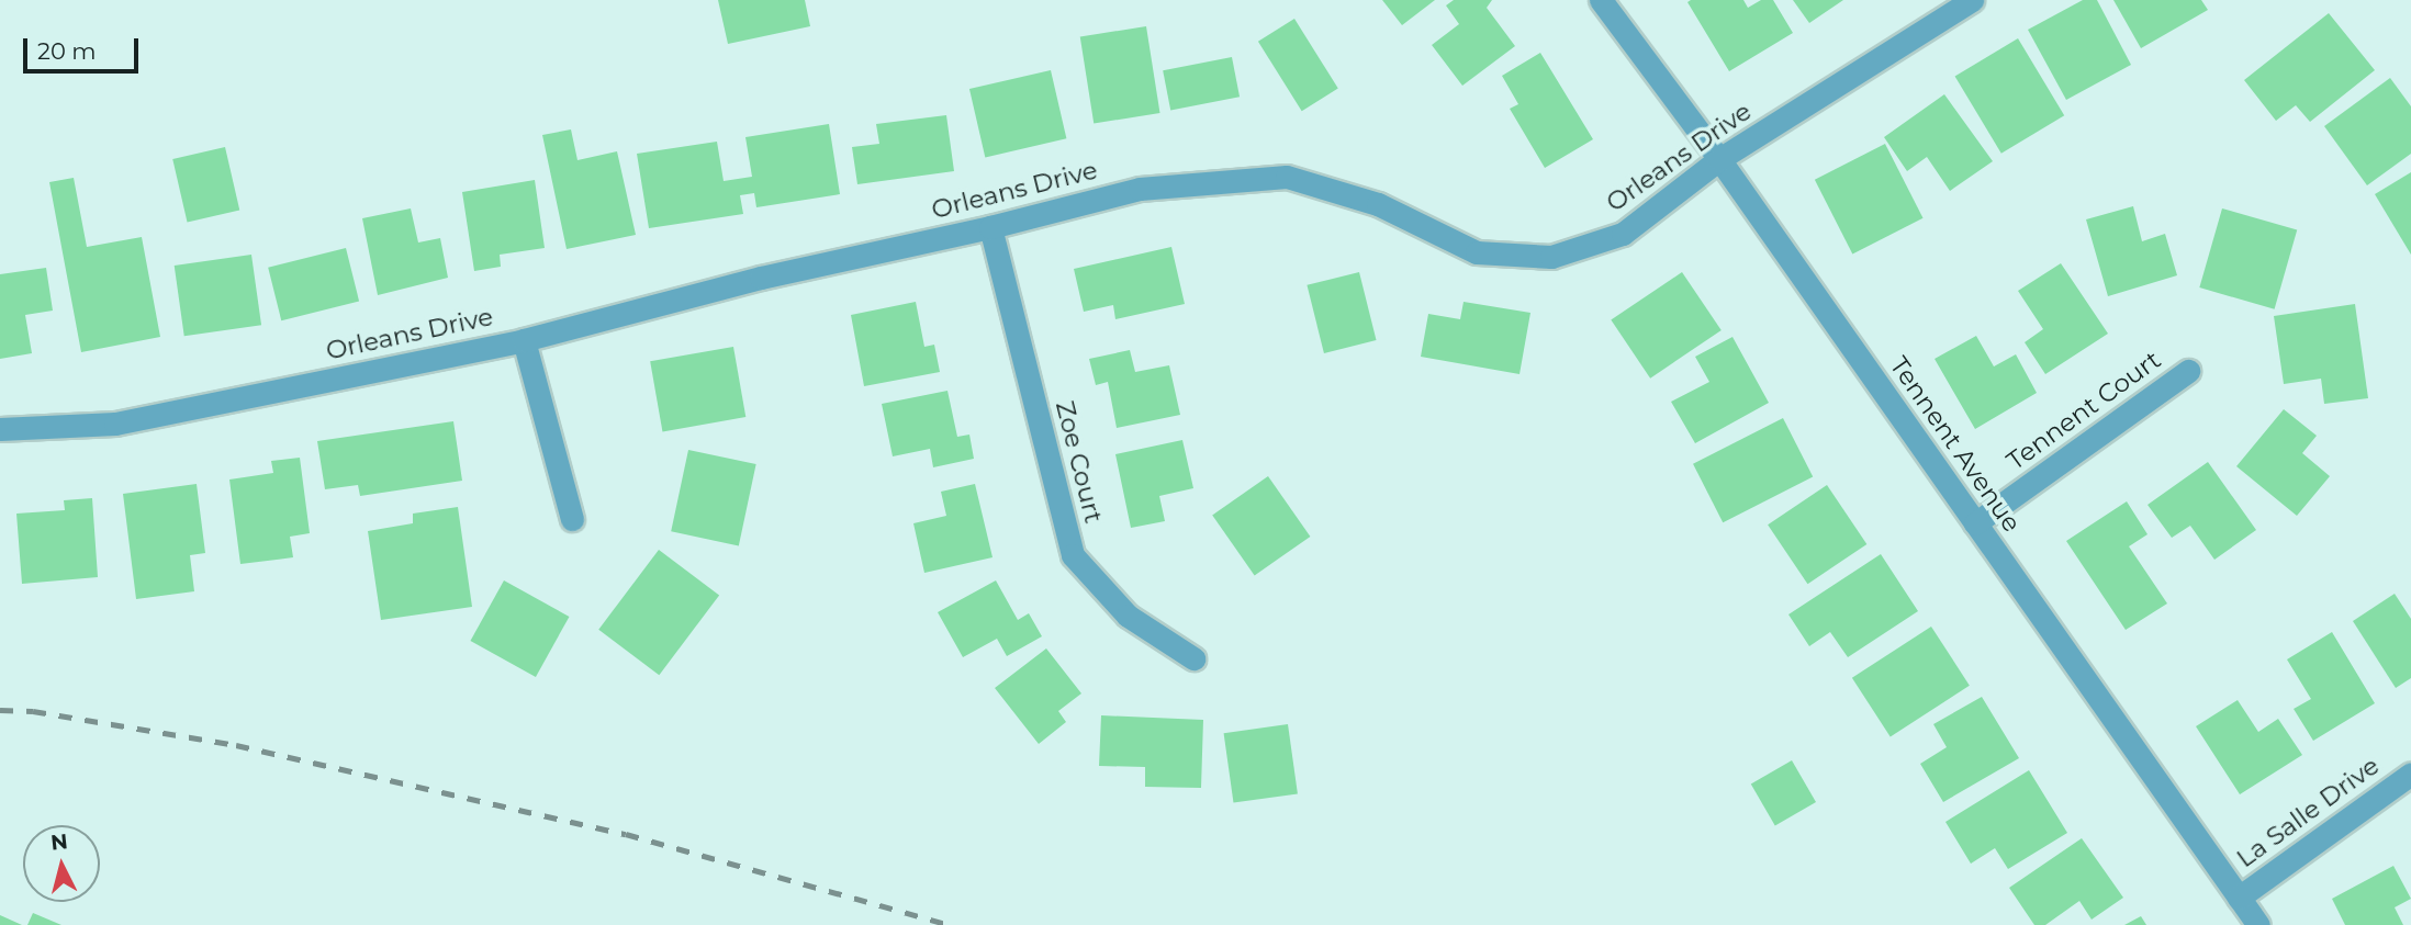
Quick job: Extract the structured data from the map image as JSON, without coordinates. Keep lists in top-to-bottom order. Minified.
{"streets":{"street":["Orleans Drive","Tennent Court","Tennent Avenue","Zoe Court","La Salle Drive"]},"crossings":[["Orleans Drive","Tennent Avenue"],["Orleans Drive","Zoe Court"],["Tennent Court","Tennent Avenue"],["Tennent Avenue","La Salle Drive"]],"scale_bar":"20 m","north":"top"}
